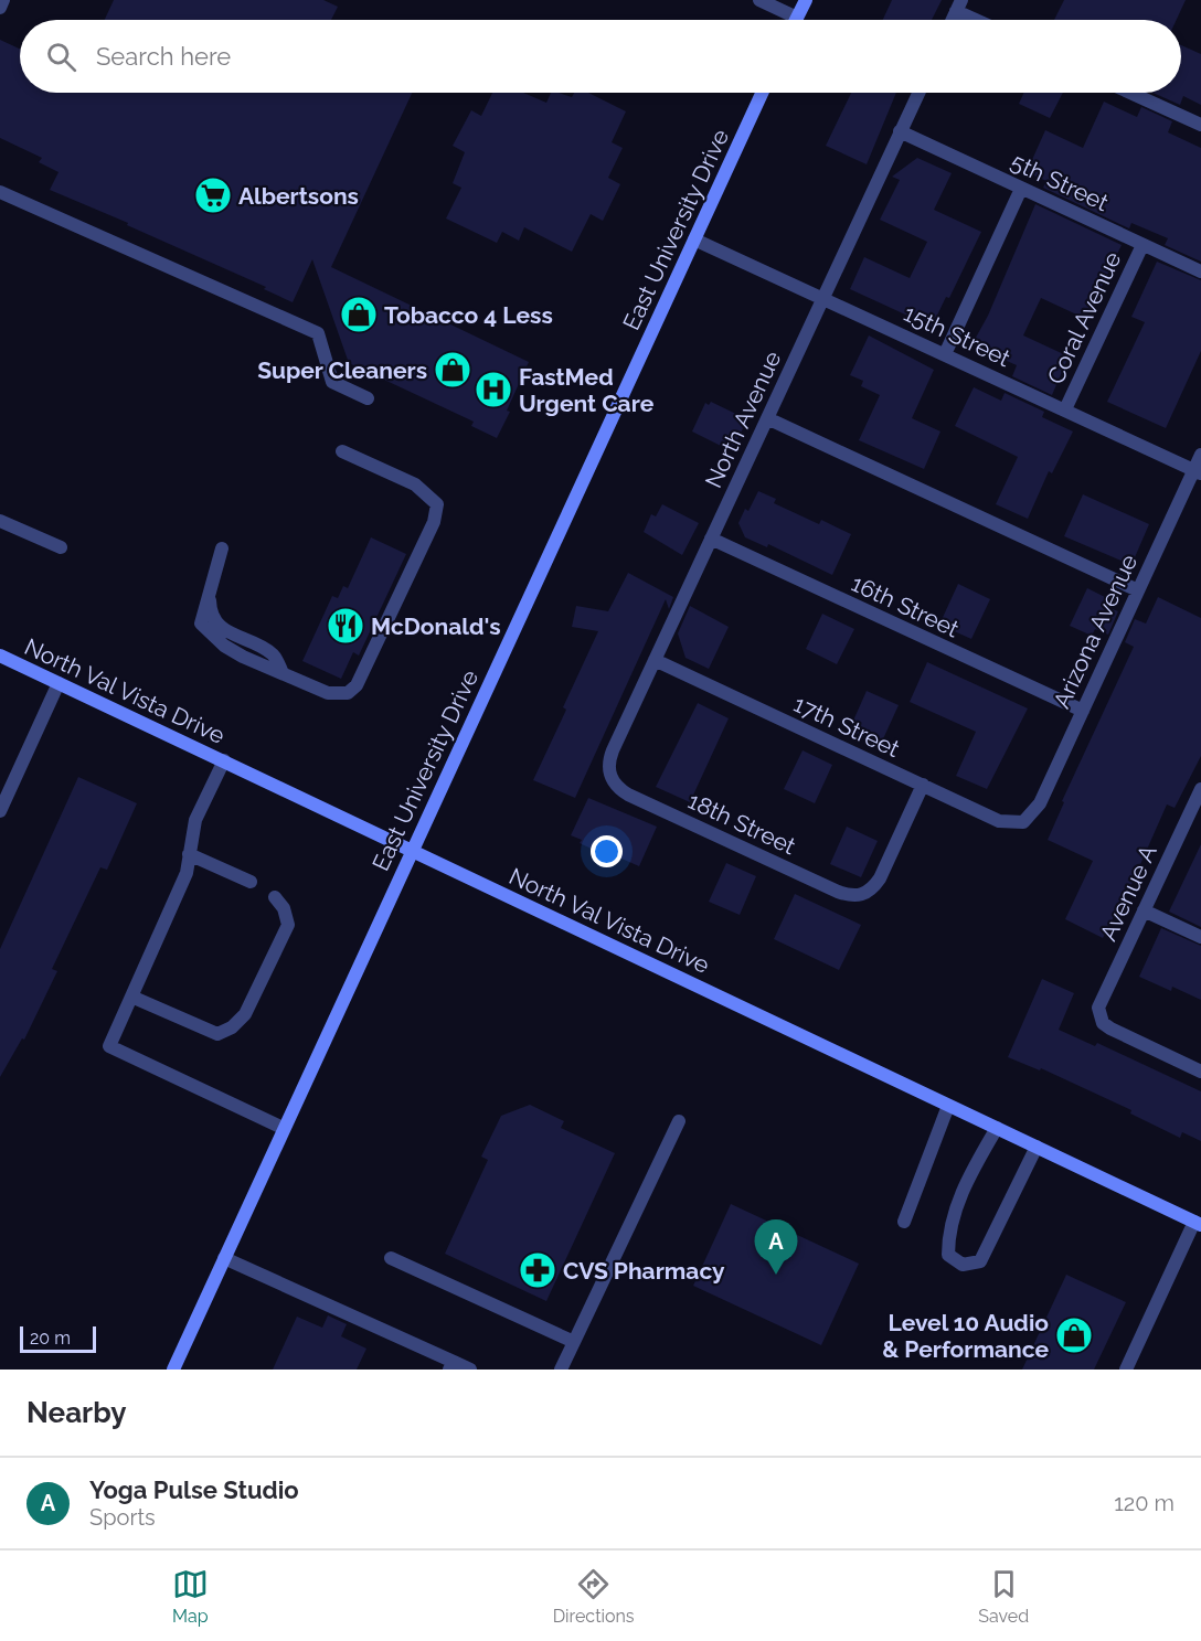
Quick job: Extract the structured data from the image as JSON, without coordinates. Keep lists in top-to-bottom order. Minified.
{"streets":{"main road":["East University Drive","North Val Vista Drive"],"street":["5th Street","Coral Avenue","15th Street","North Avenue","16th Street","Arizona Avenue","17th Street","18th Street","Avenue A"]},"crossings":[["5th Street","Coral Avenue"],["5th Street","North Avenue"],["East University Drive","15th Street"],["East University Drive","North Val Vista Drive"],["Coral Avenue","15th Street"],["15th Street","North Avenue"],["15th Street","Arizona Avenue"],["North Avenue","16th Street"],["North Avenue","17th Street"],["North Avenue","18th Street"],["16th Street","Arizona Avenue"],["Arizona Avenue","17th Street"],["17th Street","18th Street"]],"places":{"supermarket":["Albertsons"],"shop":["Tobacco 4 Less","Super Cleaners","Level 10 Audio & Performance"],"hospital":["FastMed Urgent Care"],"restaurant":["McDonald's"],"pharmacy":["CVS Pharmacy"]},"scale_bar":"20 m","page":{"search":"Search here","pins":"A","scale":"20 m","heading":"Nearby","list":[{"mark":"A","name":"Yoga Pulse Studio","note":"Sports","value":"120 m"}],"nav":["Map","Directions","Saved"]}}
